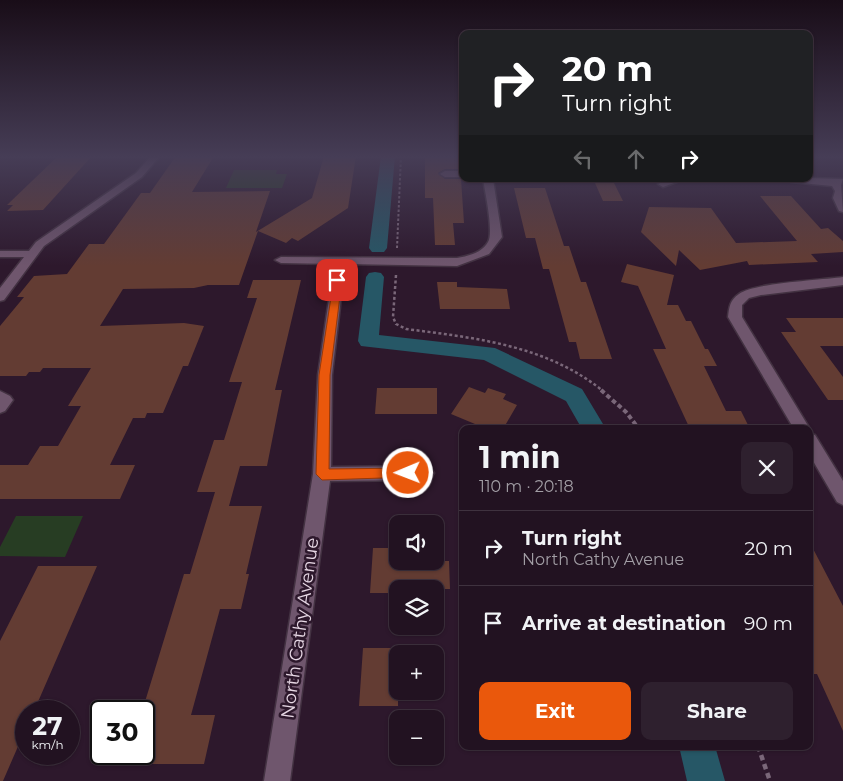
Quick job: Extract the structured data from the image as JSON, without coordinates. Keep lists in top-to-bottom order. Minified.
{"streets":{"street":["North Cathy Avenue"]},"page":{"turn":["20 m","Turn right"],"heading":["1 min","110 m · 20:18"],"list":[{"name":"Turn right","note":"North Cathy Avenue","value":"20 m"},{"name":"Arrive at destination","value":"90 m"}],"map_buttons":["+","−"],"buttons":["Exit","Share"],"speed":"27 km/h","limit":"30"}}
